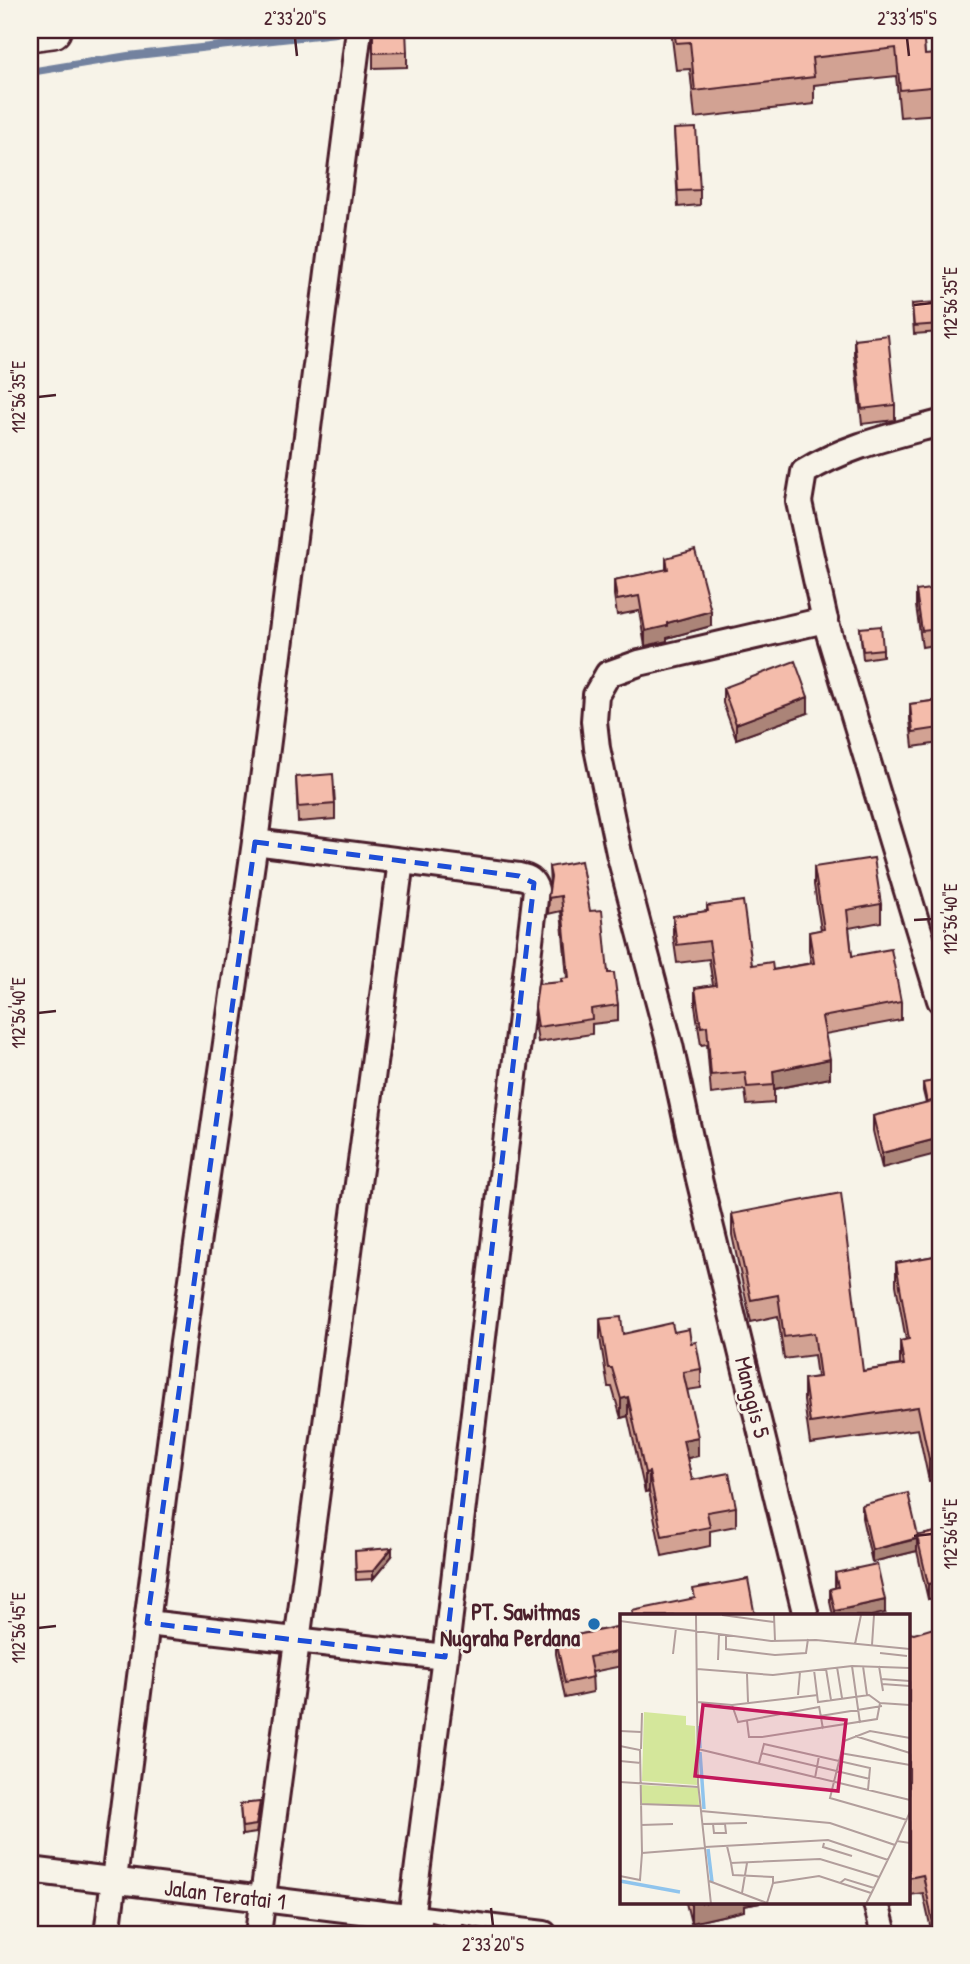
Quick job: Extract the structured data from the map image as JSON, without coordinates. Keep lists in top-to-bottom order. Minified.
{"streets":{"street":["Manggis 5","Jalan Teratai 1"]},"places":["PT. Sawitmas Nugraha Perdana"],"coordinates":["2°33'20\"S","2°33'15\"S","112°56'35\"E","112°56'40\"E","112°56'45\"E"]}
